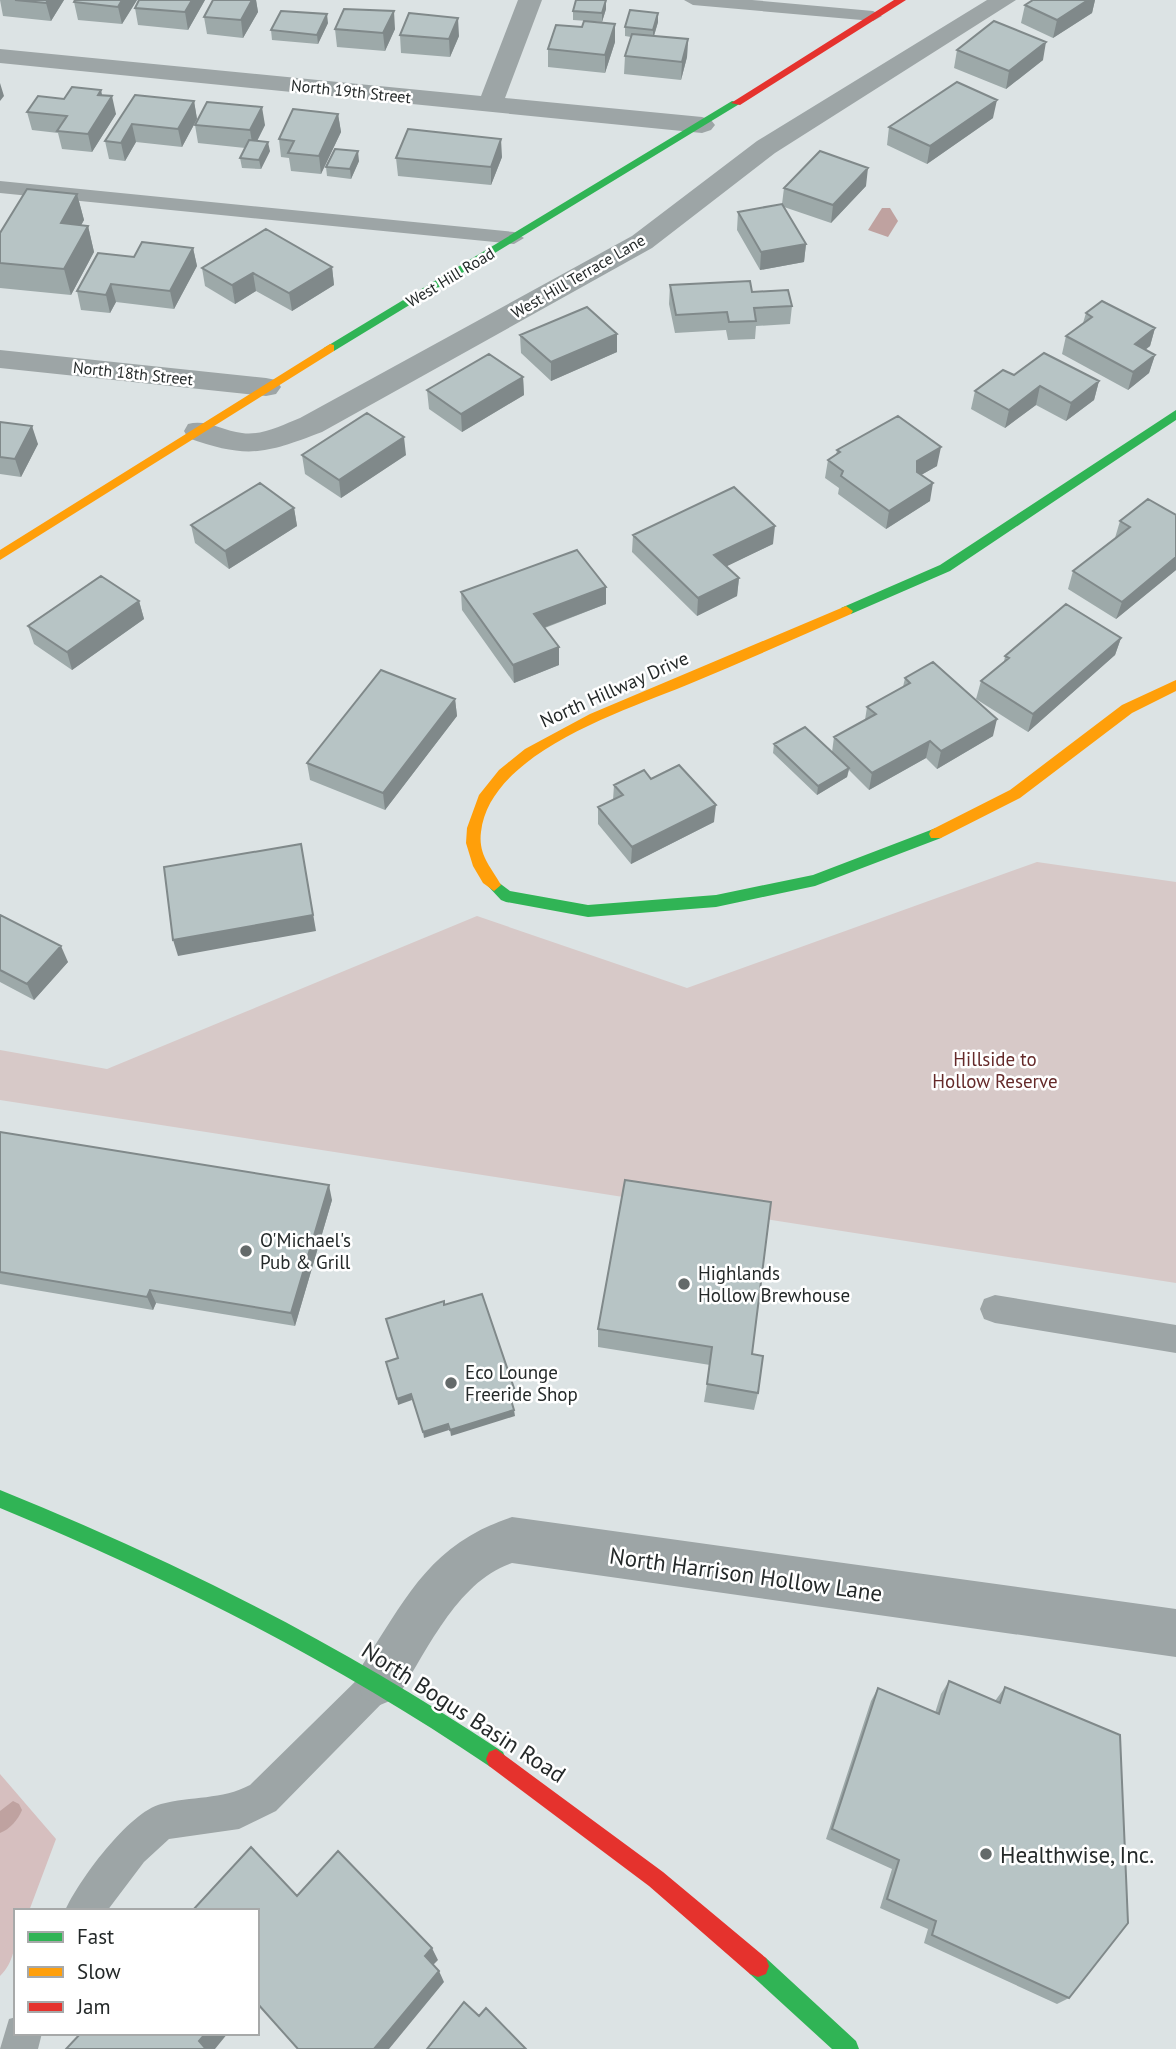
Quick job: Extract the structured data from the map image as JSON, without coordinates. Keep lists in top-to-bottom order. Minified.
{"streets":{"street":["North 19th Street","West Hill Terrace Lane","West Hill Road","North 18th Street","North Hillway Drive","North Harrison Hollow Lane","North Bogus Basin Road"]},"crossings":[["North 19th Street","West Hill Road"],["West Hill Terrace Lane","West Hill Road"],["West Hill Road","North 18th Street"],["North Harrison Hollow Lane","North Bogus Basin Road"]],"parks":["Hillside to Hollow Reserve"],"places":["O'Michael's Pub & Grill","Highlands Hollow Brewhouse","Eco Lounge Freeride Shop","Healthwise, Inc."],"legend":["Fast","Slow","Jam"]}
